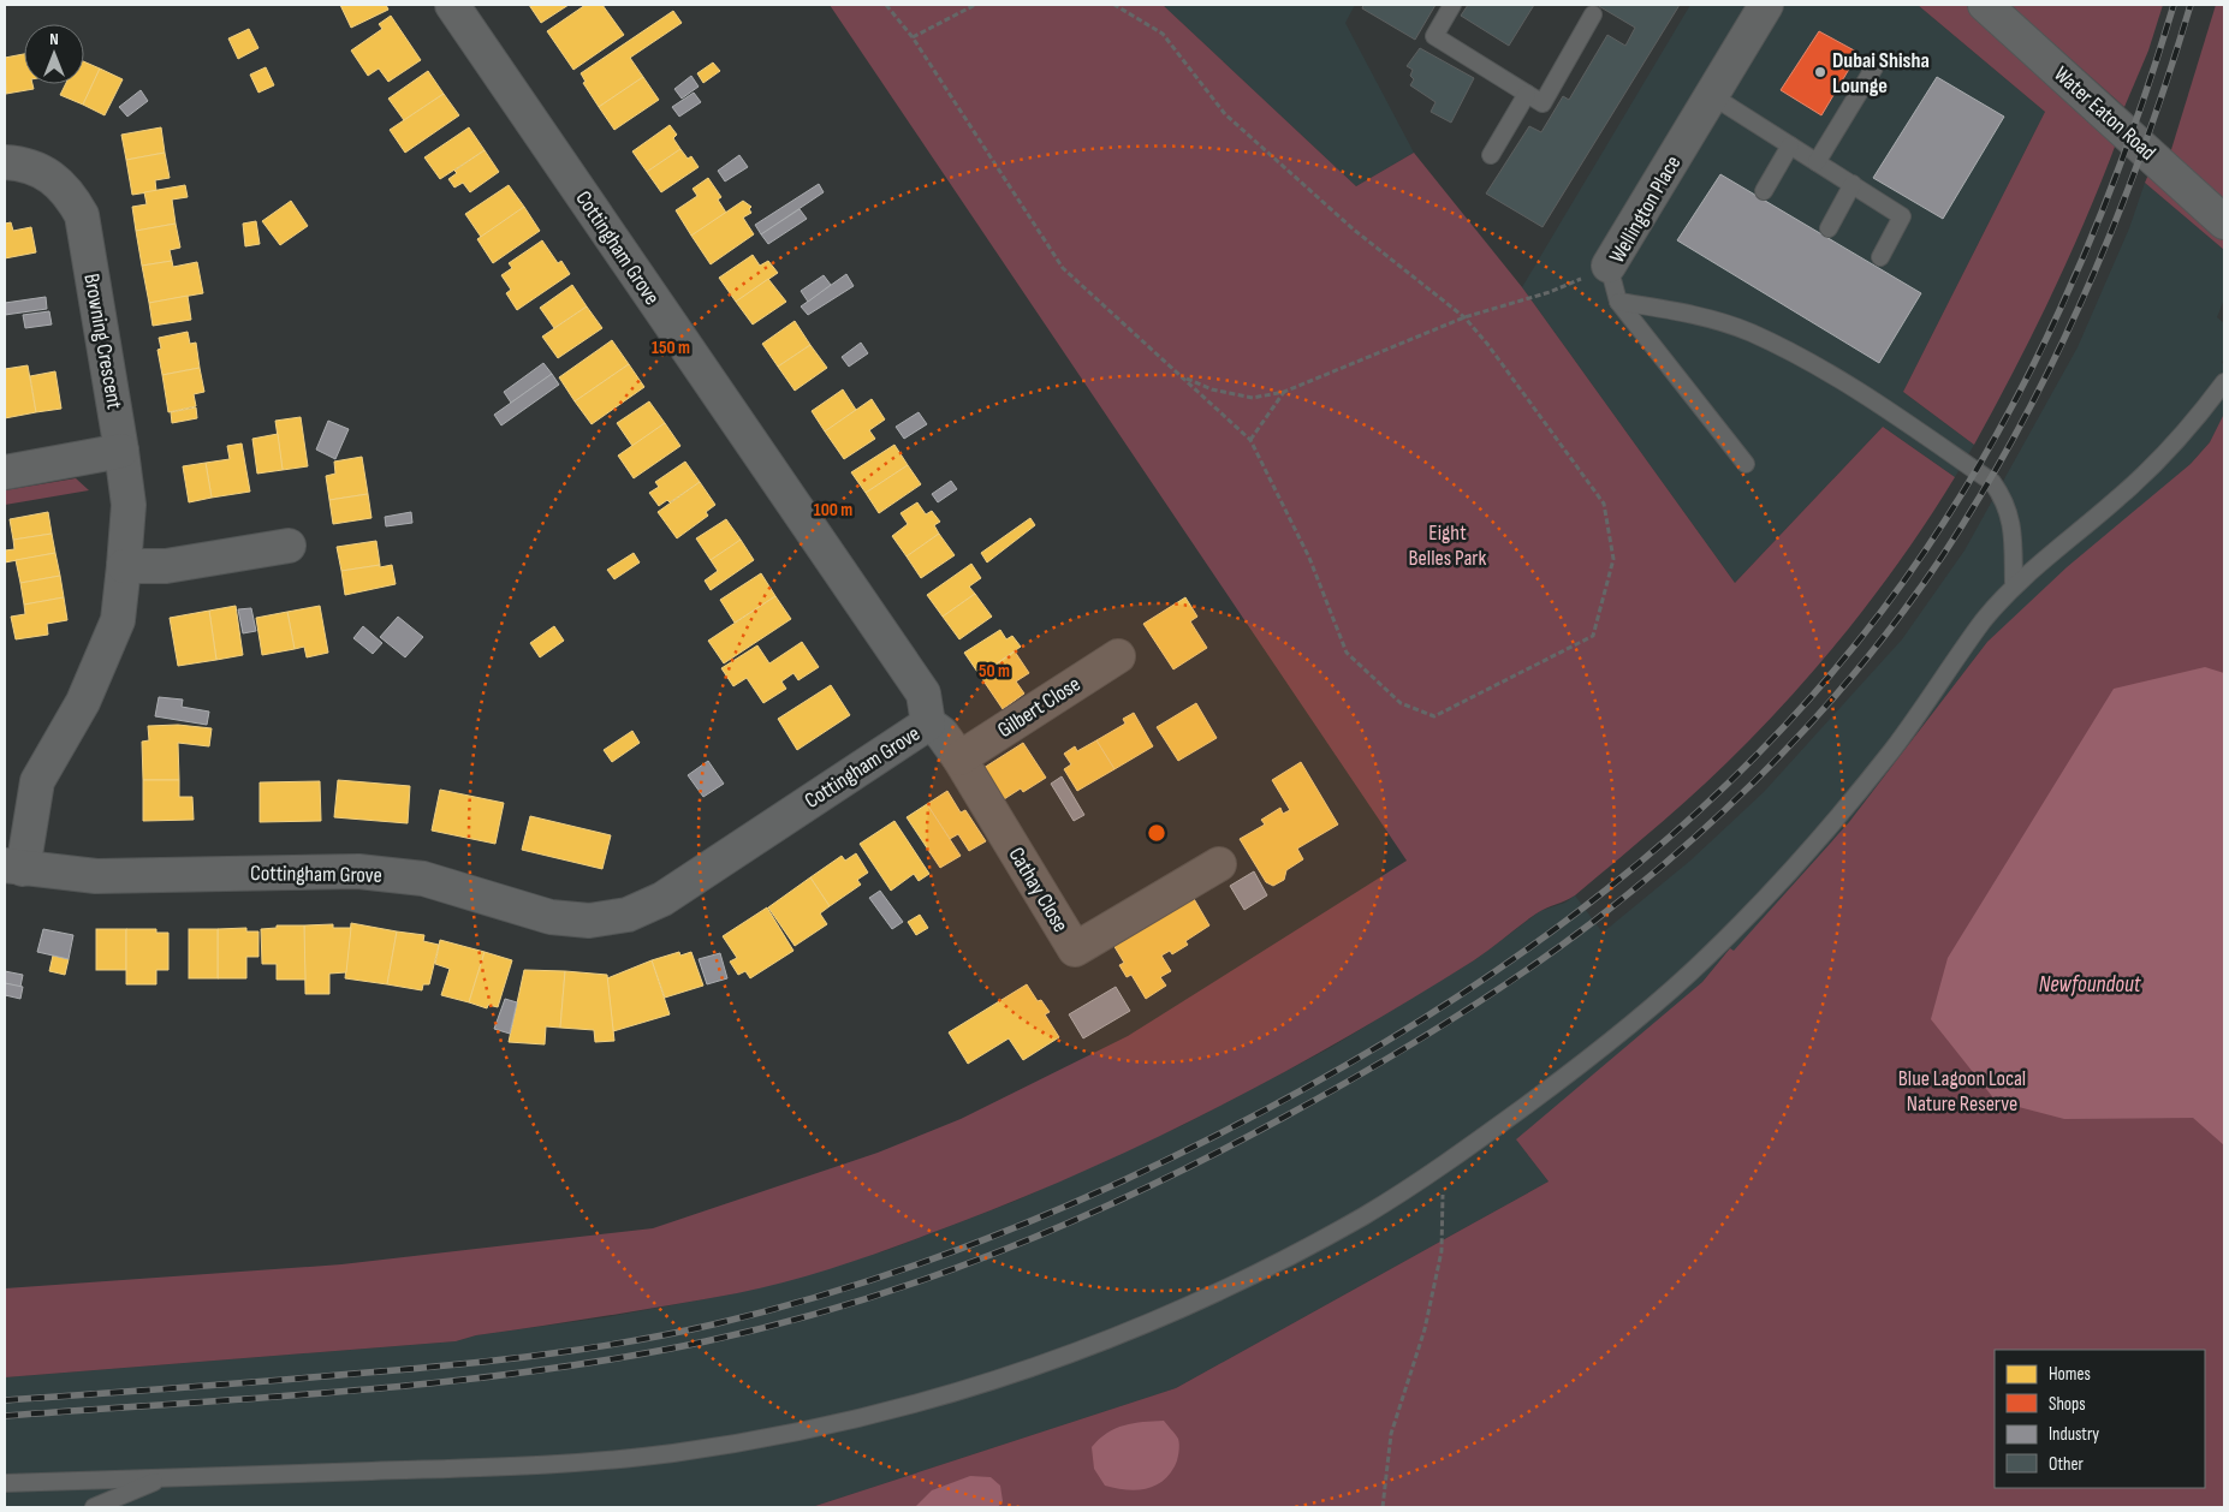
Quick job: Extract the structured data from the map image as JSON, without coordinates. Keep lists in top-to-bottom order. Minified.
{"streets":{"street":["Water Eaton Road","Wellington Place","Cottingham Grove","Browning Crescent","Gilbert Close","Cathay Close"]},"crossings":[["Cottingham Grove","Browning Crescent"],["Cottingham Grove","Cathay Close"],["Gilbert Close","Cathay Close"]],"water":["Newfoundout"],"parks":["Eight Belles Park","Blue Lagoon Local Nature Reserve"],"places":["Dubai Shisha Lounge"],"legend":["Homes","Shops","Industry","Other"],"north":"top","rings":["150 m","100 m","50 m"]}
